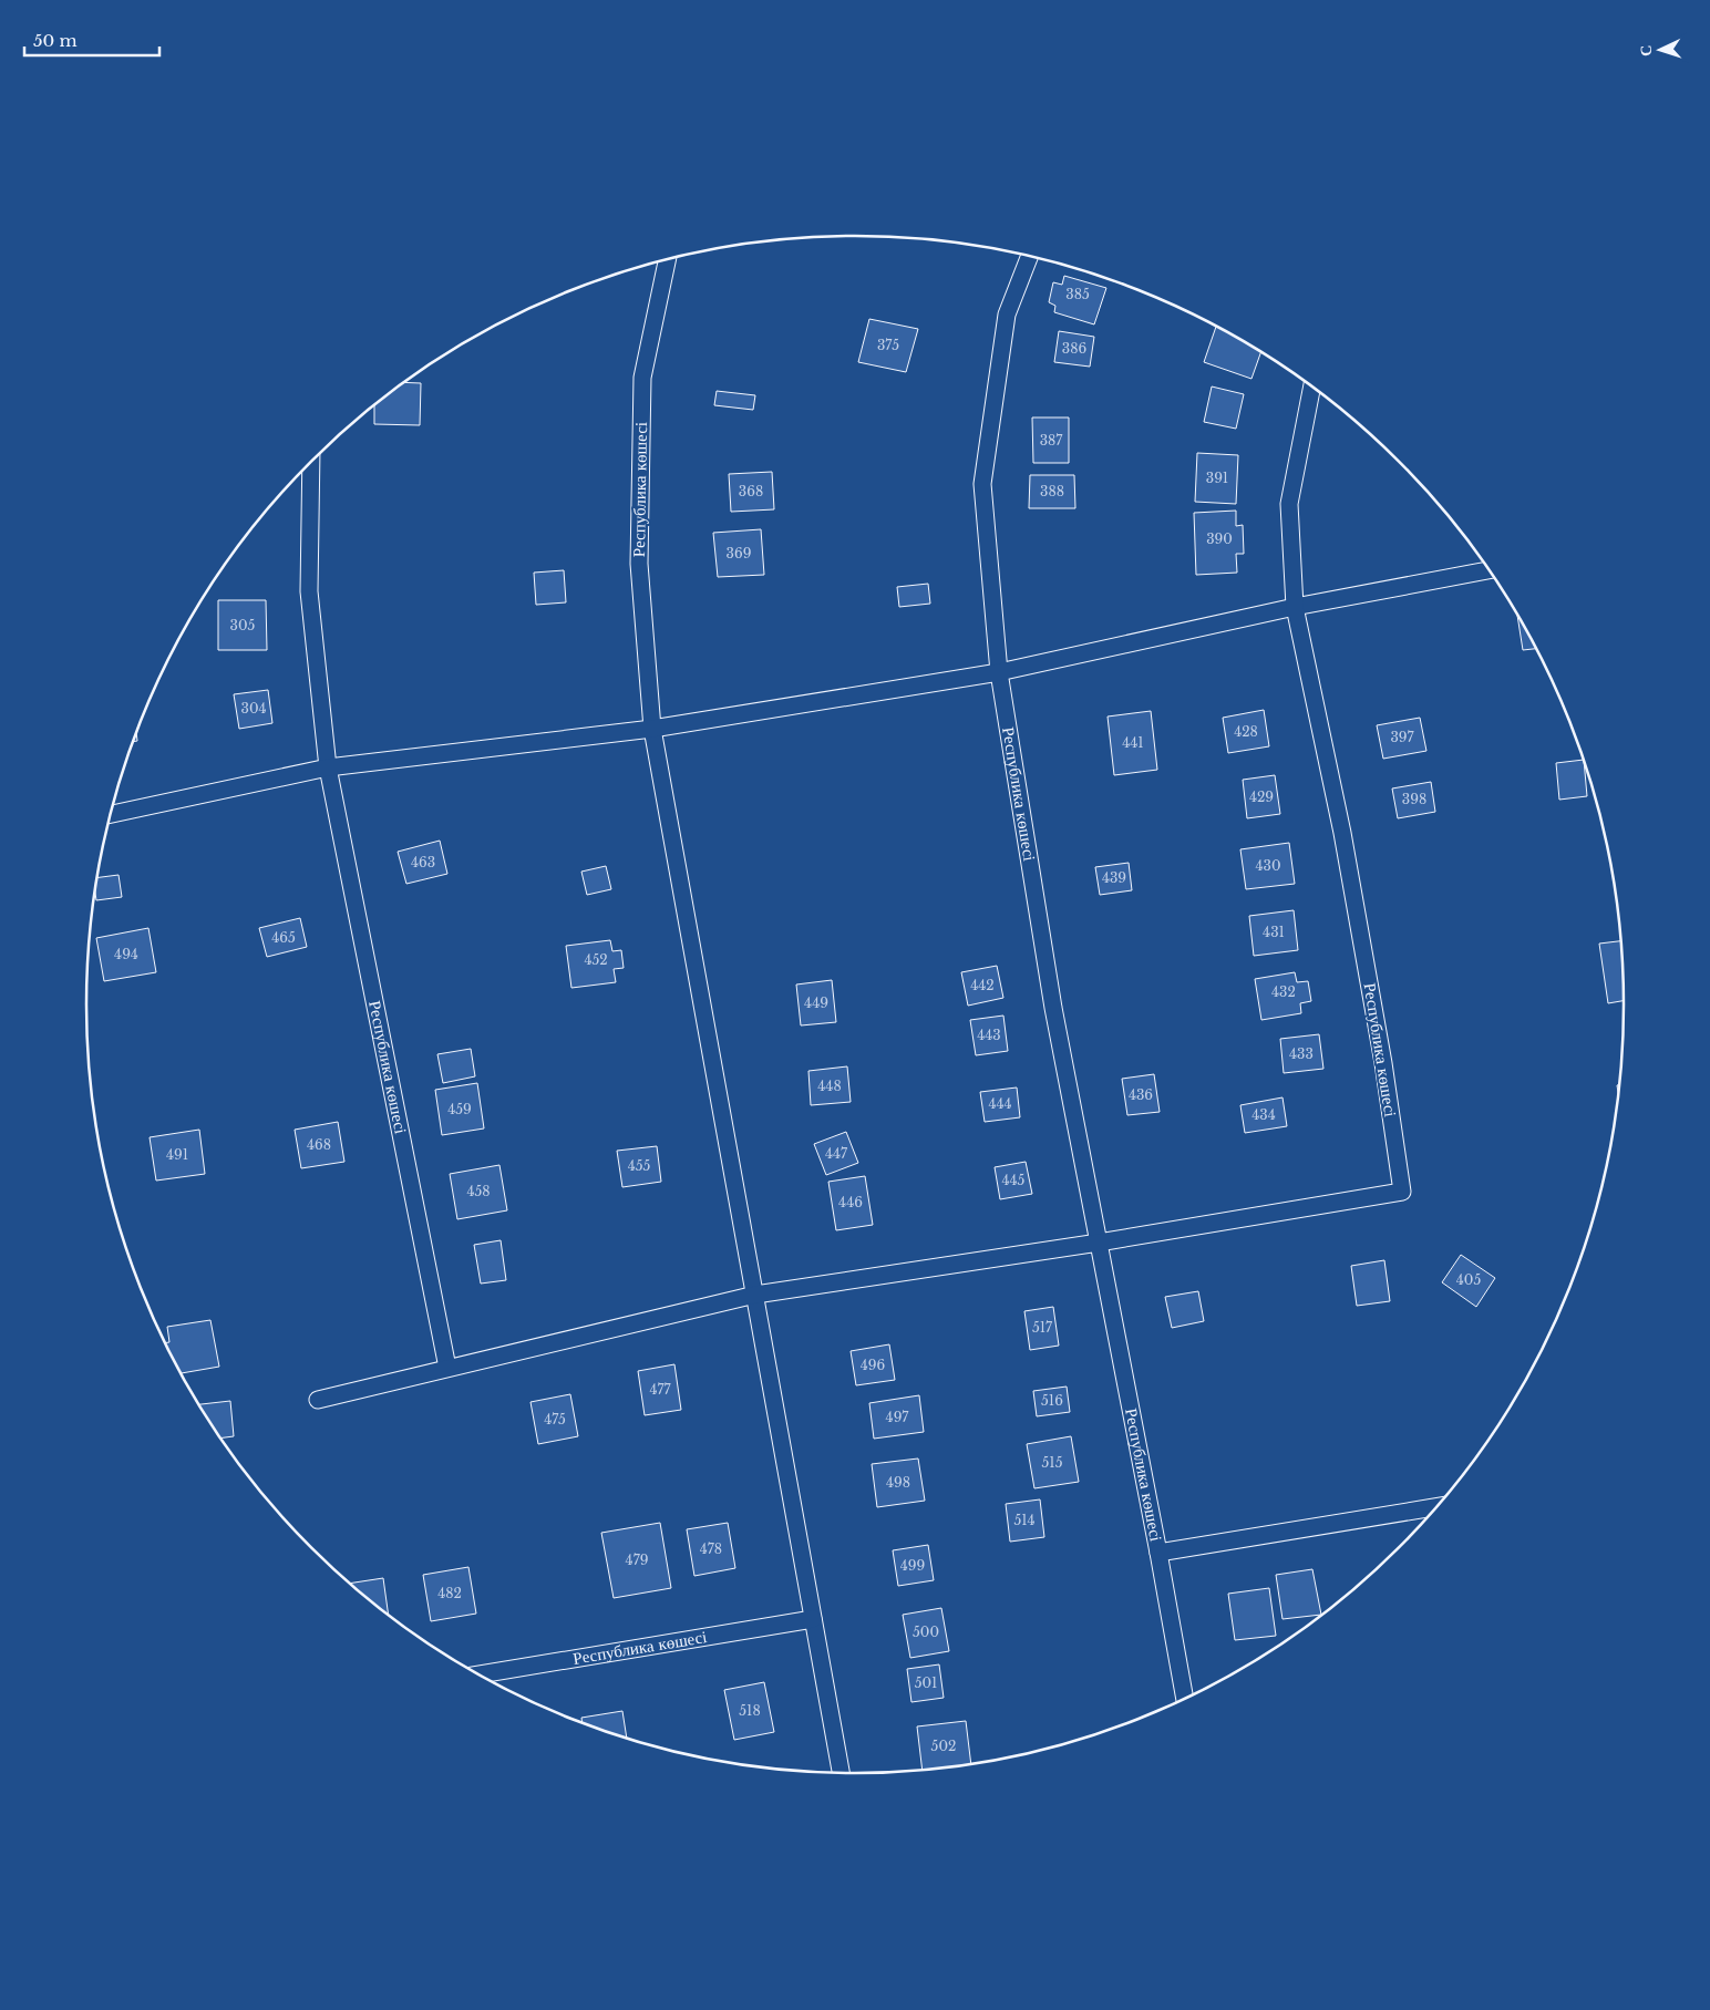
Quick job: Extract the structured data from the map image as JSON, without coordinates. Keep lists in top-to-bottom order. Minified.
{"streets":{"street":["Республика көшесі"]},"house_numbers":["385","375","386","387","391","368","388","390","369","305","304","428","397","441","429","398","463","430","439","431","465","494","452","442","432","449","443","433","448","436","444","459","434","468","447","491","455","445","458","446","405","517","496","477","516","497","475","515","498","514","478","479","499","482","500","501","518","502"],"scale_bar":"50 m","north":"left"}
